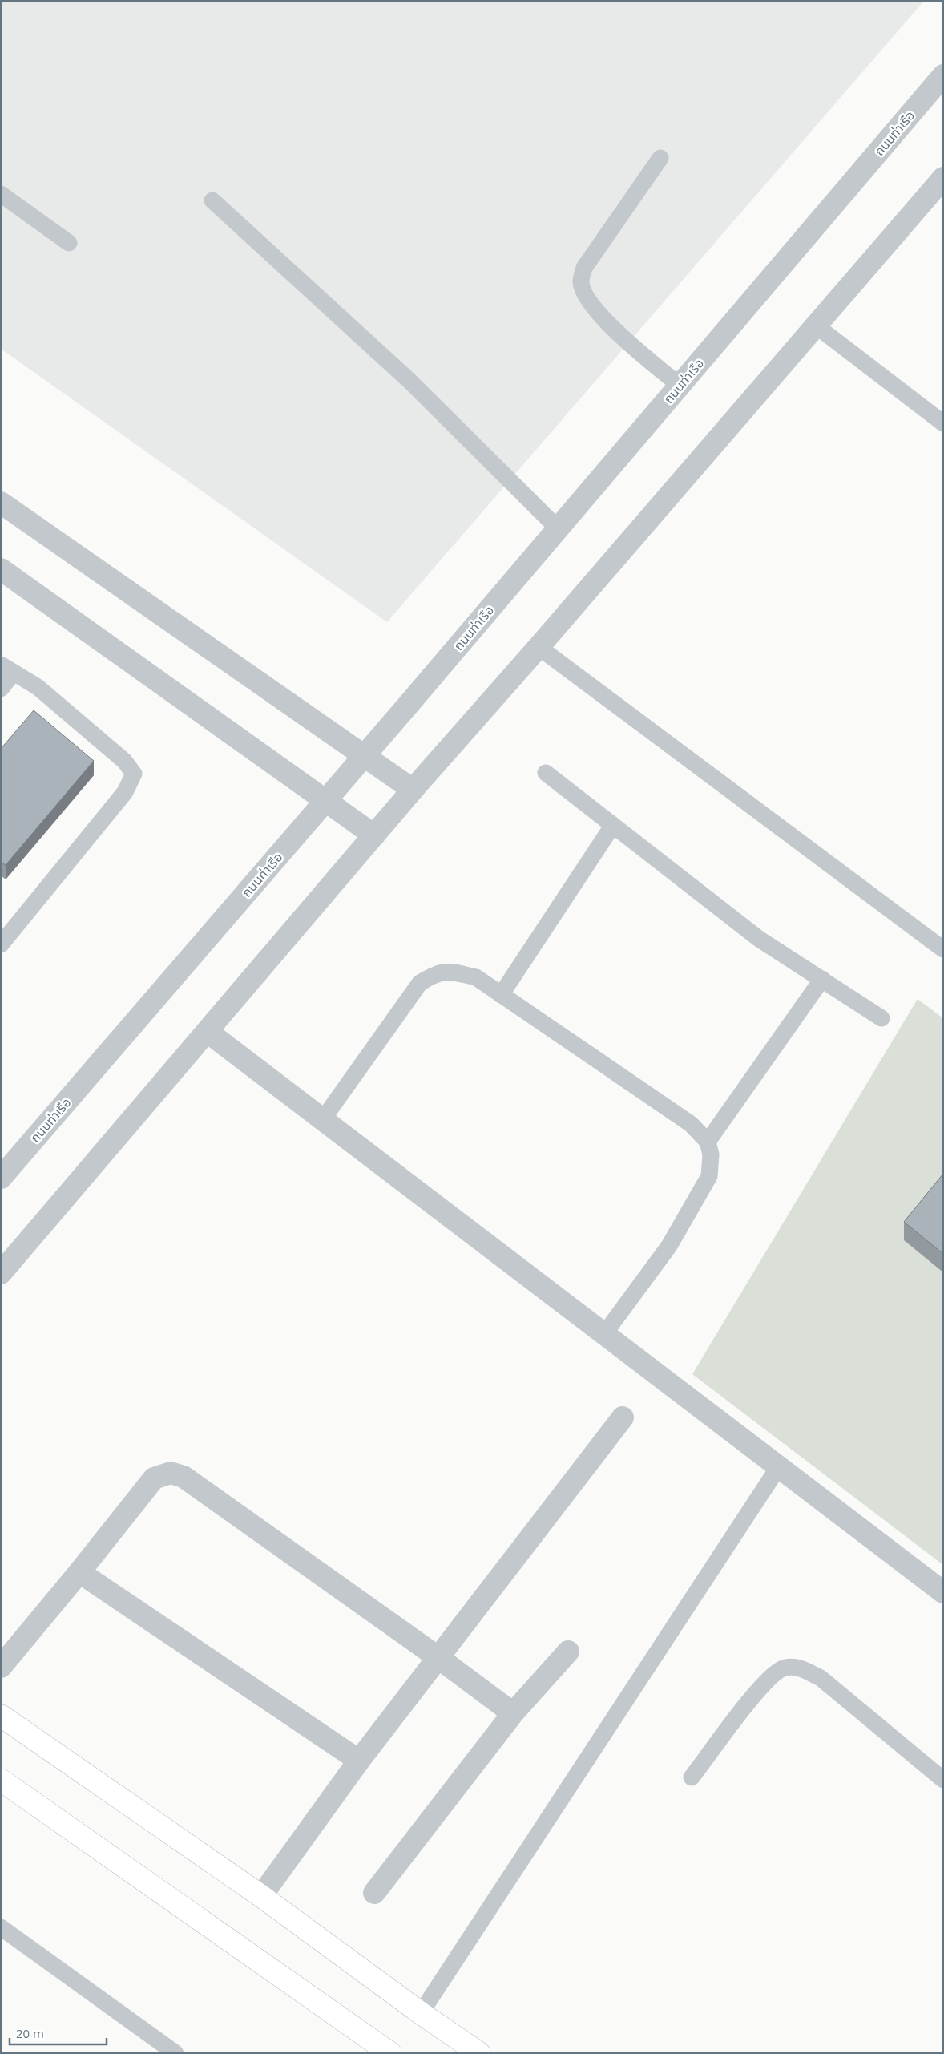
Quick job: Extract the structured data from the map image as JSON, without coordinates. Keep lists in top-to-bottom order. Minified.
{"streets":{"street":["ถนนท่าเรือ"]},"scale_bar":"20 m"}
